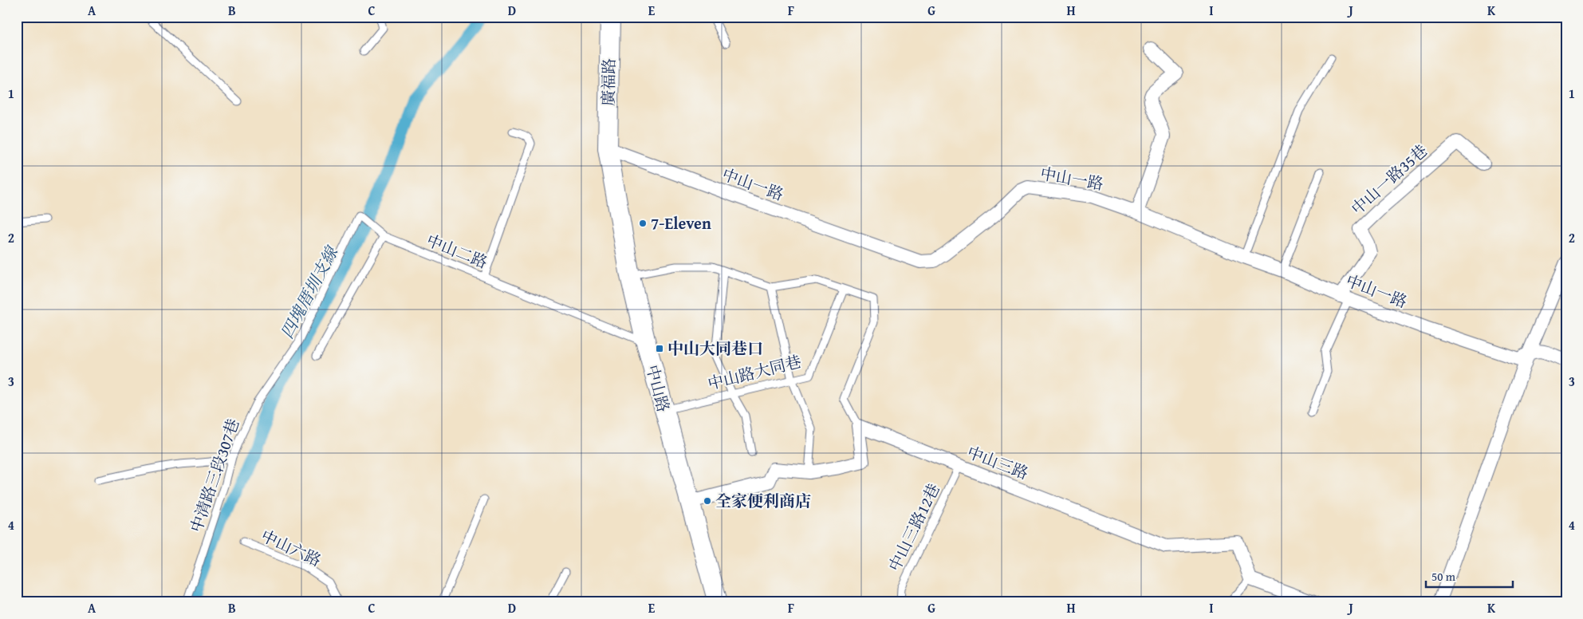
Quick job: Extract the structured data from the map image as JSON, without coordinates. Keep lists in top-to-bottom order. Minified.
{"streets":{"main road":["廣福路","中山路"],"street":["中山一路","中山一路35巷","中山三路"],"lane":["中山二路","中山路大同巷","中清路三段307巷","中山三路12巷","中山六路"]},"crossings":[["廣福路","中山一路"],["廣福路","中山路"],["中山一路","中山一路35巷"],["中山一路","中山路"],["中山二路","中山路"],["中山二路","中清路三段307巷"],["中山路大同巷","中山路"],["中山三路","中山三路12巷"]],"water":["四塊厝圳支線"],"places":{"other":["7-Eleven","全家便利商店"],"transit":["中山大同巷口"]},"scale_bar":"50 m","grid":{"columns":["A","B","C","D","E","F","G","H","I","J","K"],"rows":["1","2","3","4"]}}
